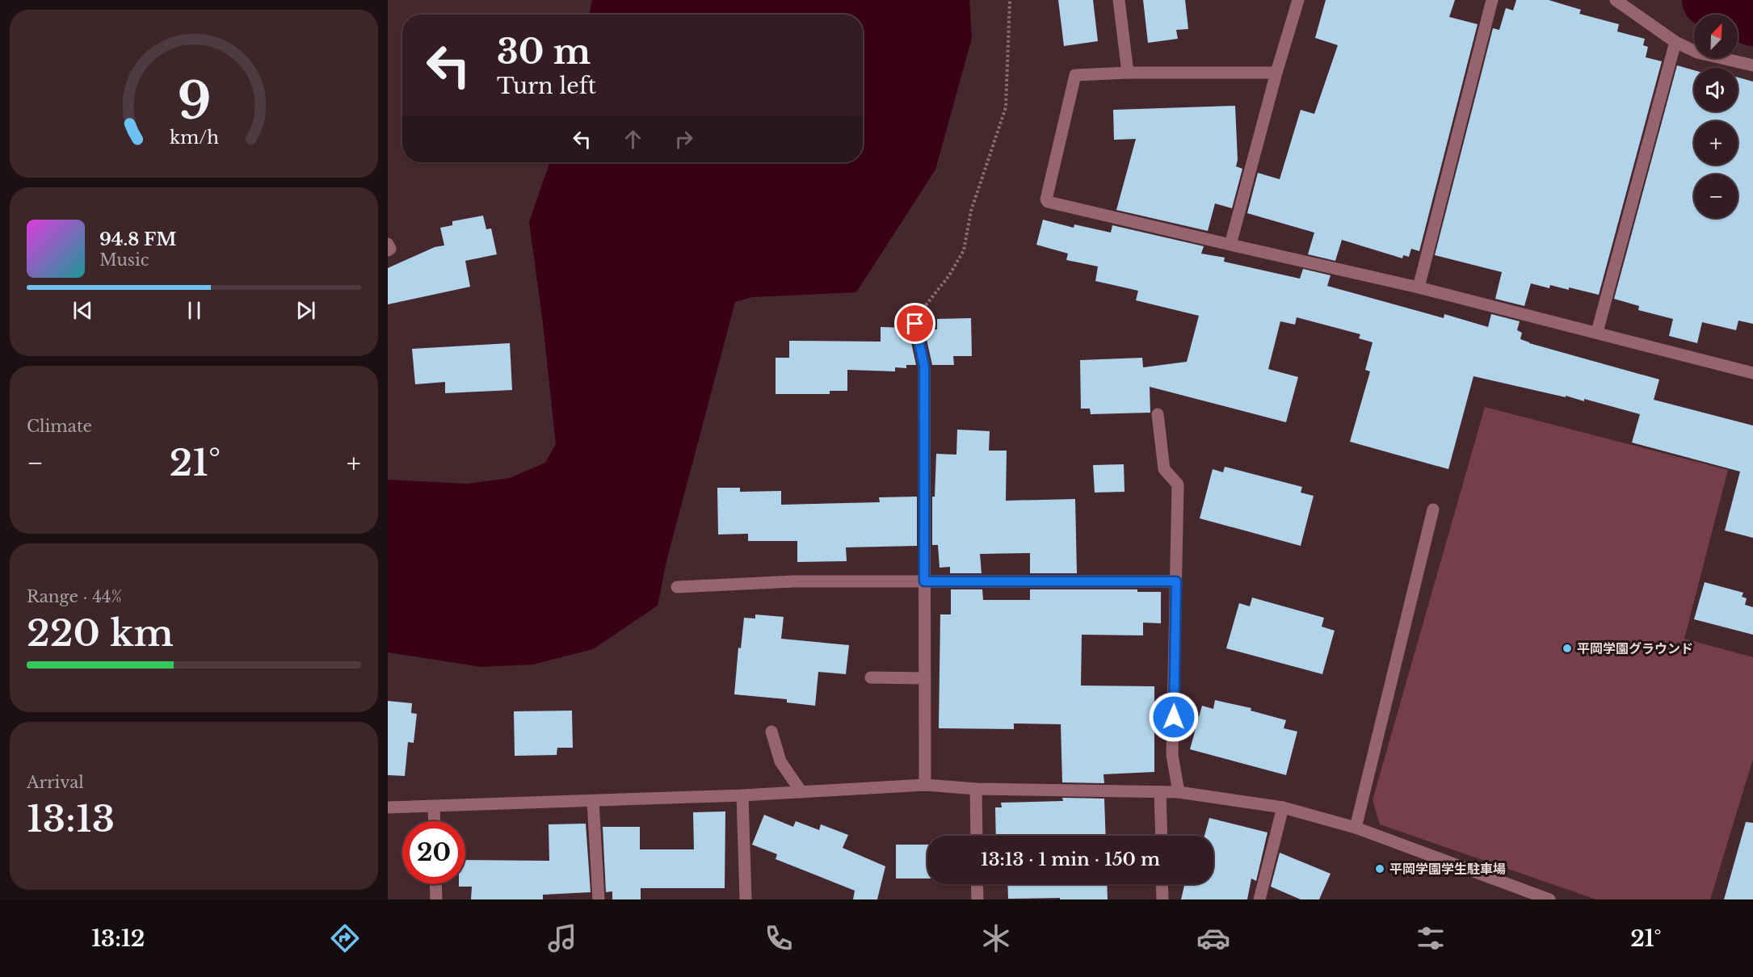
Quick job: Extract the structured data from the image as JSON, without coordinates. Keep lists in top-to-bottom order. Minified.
{"places":["平岡学園グラウンド","平岡学園学生駐車場"],"north":"top right","page":{"map_buttons":["+","−"],"turn":["30 m","Turn left"],"song":["94.8 FM","Music"],"tile":["Climate",["Range · 44%","220 km"],["Arrival","13:13"]],"heat":["−","21°","+"],"limit":"20","trip":"13:13 · 1 min · 150 m","tabs":["13:12","21°"],"gauge":["9","km/h"]}}
